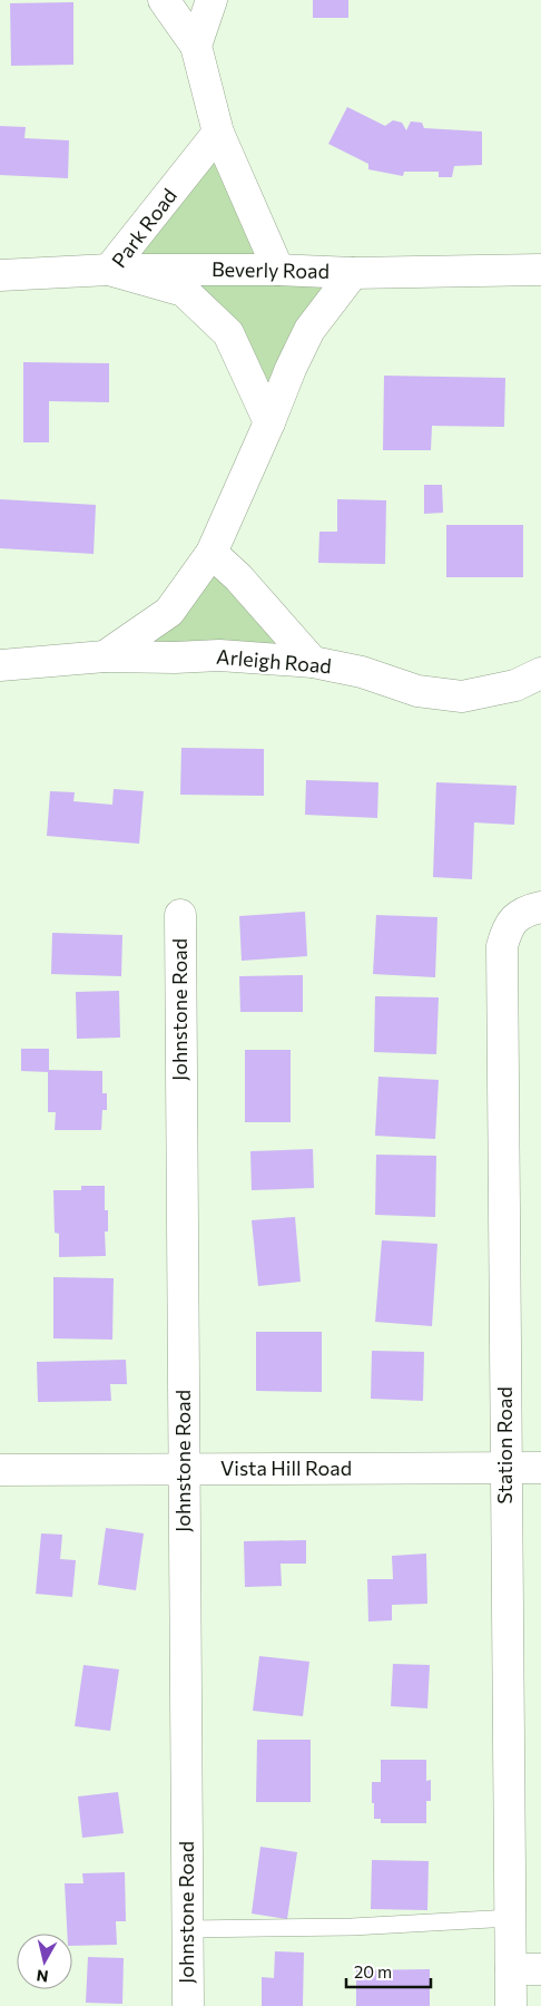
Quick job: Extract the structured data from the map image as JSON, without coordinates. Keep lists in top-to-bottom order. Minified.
{"streets":{"street":["Park Road","Beverly Road","Arleigh Road","Johnstone Road","Station Road","Vista Hill Road"]},"crossings":[["Park Road","Beverly Road"],["Johnstone Road","Vista Hill Road"],["Station Road","Vista Hill Road"]],"scale_bar":"20 m","north":"bottom"}
